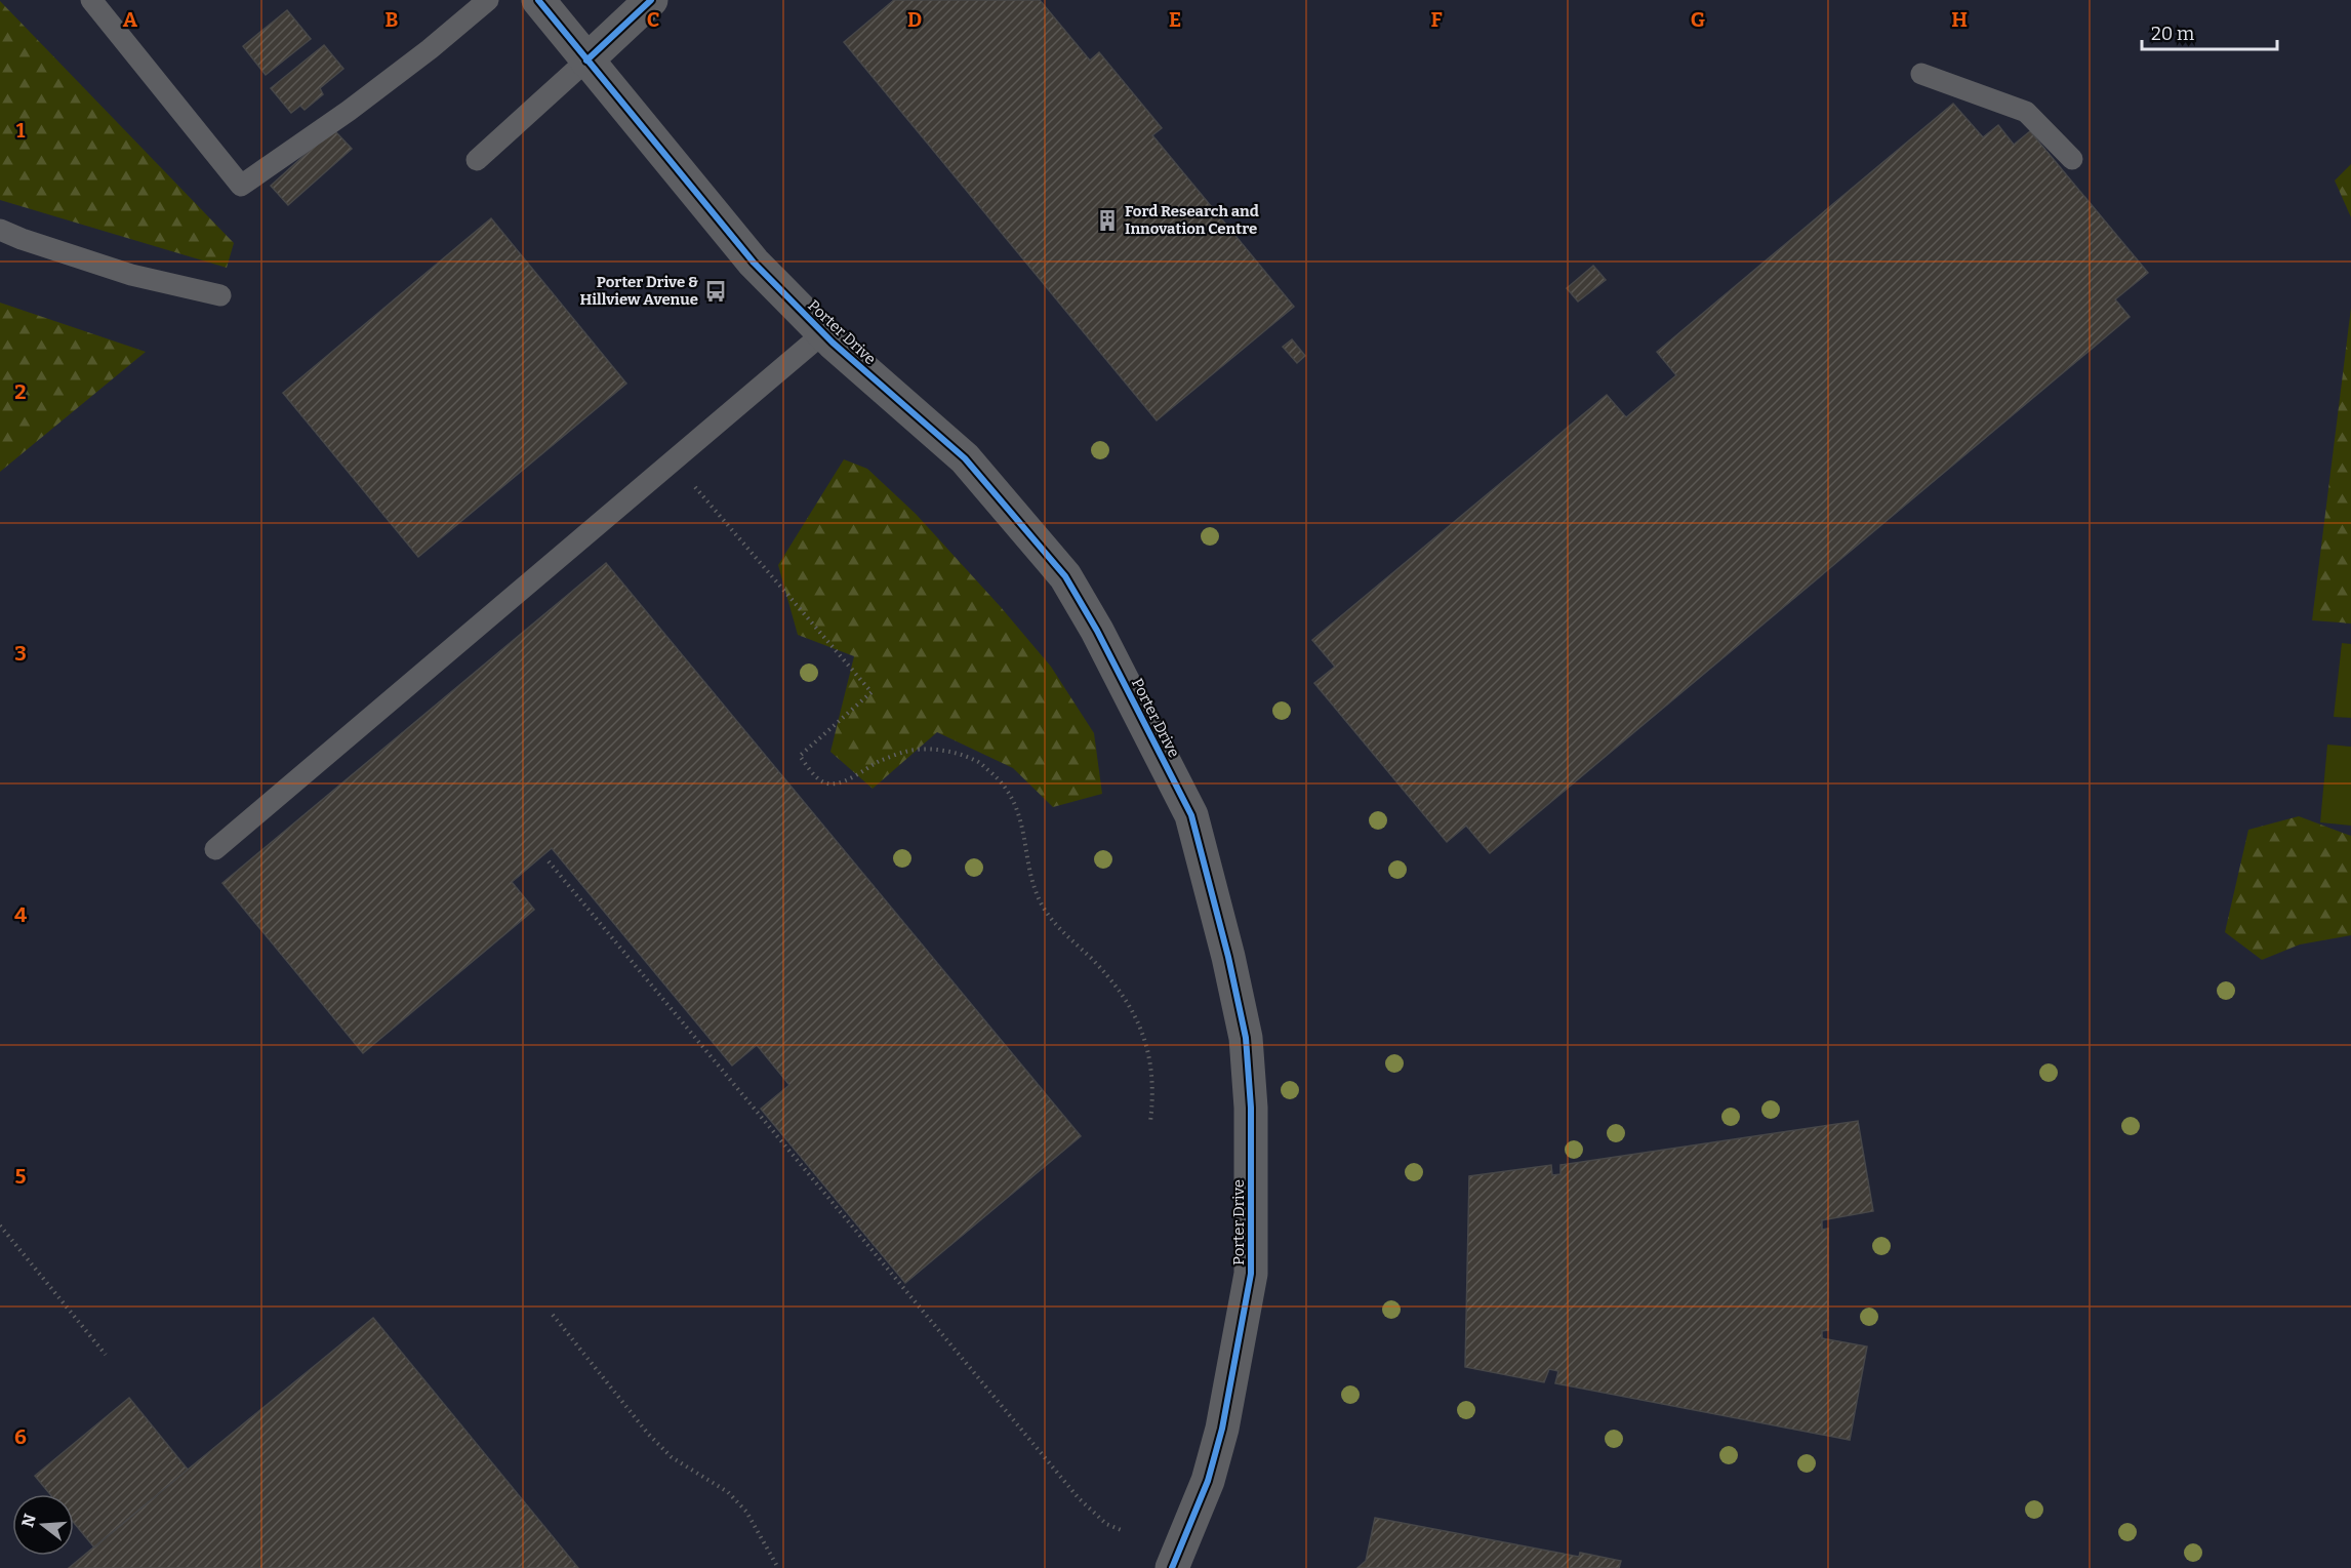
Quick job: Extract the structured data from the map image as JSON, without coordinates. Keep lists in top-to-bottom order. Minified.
{"streets":{"street":["Porter Drive"]},"places":{"building":["Ford Research and Innovation Centre"],"bus stop":["Porter Drive & Hillview Avenue"]},"scale_bar":"20 m","north":"left","grid":{"columns":["A","B","C","D","E","F","G","H"],"rows":["1","2","3","4","5","6"]}}
